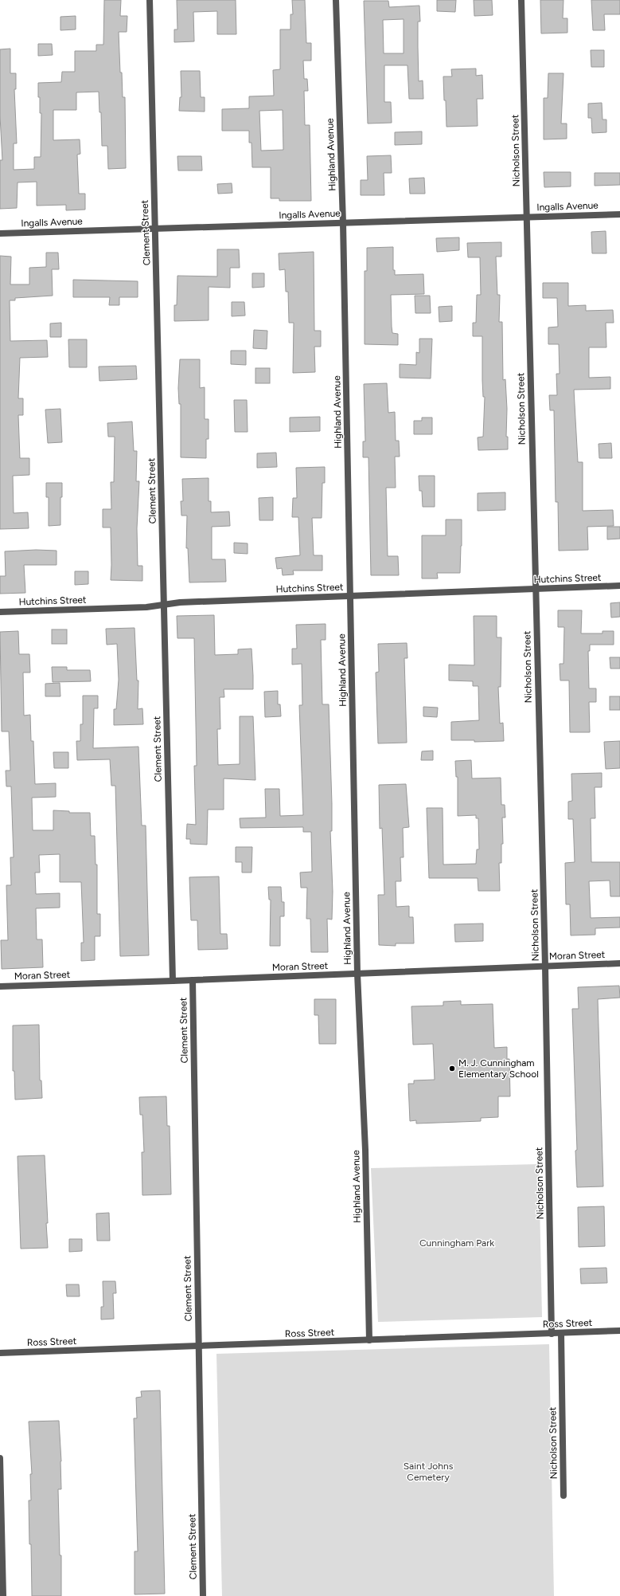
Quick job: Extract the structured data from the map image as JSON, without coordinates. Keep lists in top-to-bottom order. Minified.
{"streets":{"street":["Nicholson Street","Highland Avenue","Ingalls Avenue","Clement Street","Hutchins Street","Moran Street","Ross Street"]},"crossings":[["Nicholson Street","Ingalls Avenue"],["Nicholson Street","Hutchins Street"],["Nicholson Street","Moran Street"],["Nicholson Street","Ross Street"],["Highland Avenue","Ingalls Avenue"],["Highland Avenue","Hutchins Street"],["Highland Avenue","Moran Street"],["Highland Avenue","Ross Street"],["Ingalls Avenue","Clement Street"],["Clement Street","Hutchins Street"],["Clement Street","Moran Street"],["Clement Street","Ross Street"]],"parks":["Cunningham Park","Saint Johns Cemetery"],"places":["M. J. Cunningham Elementary School"]}
